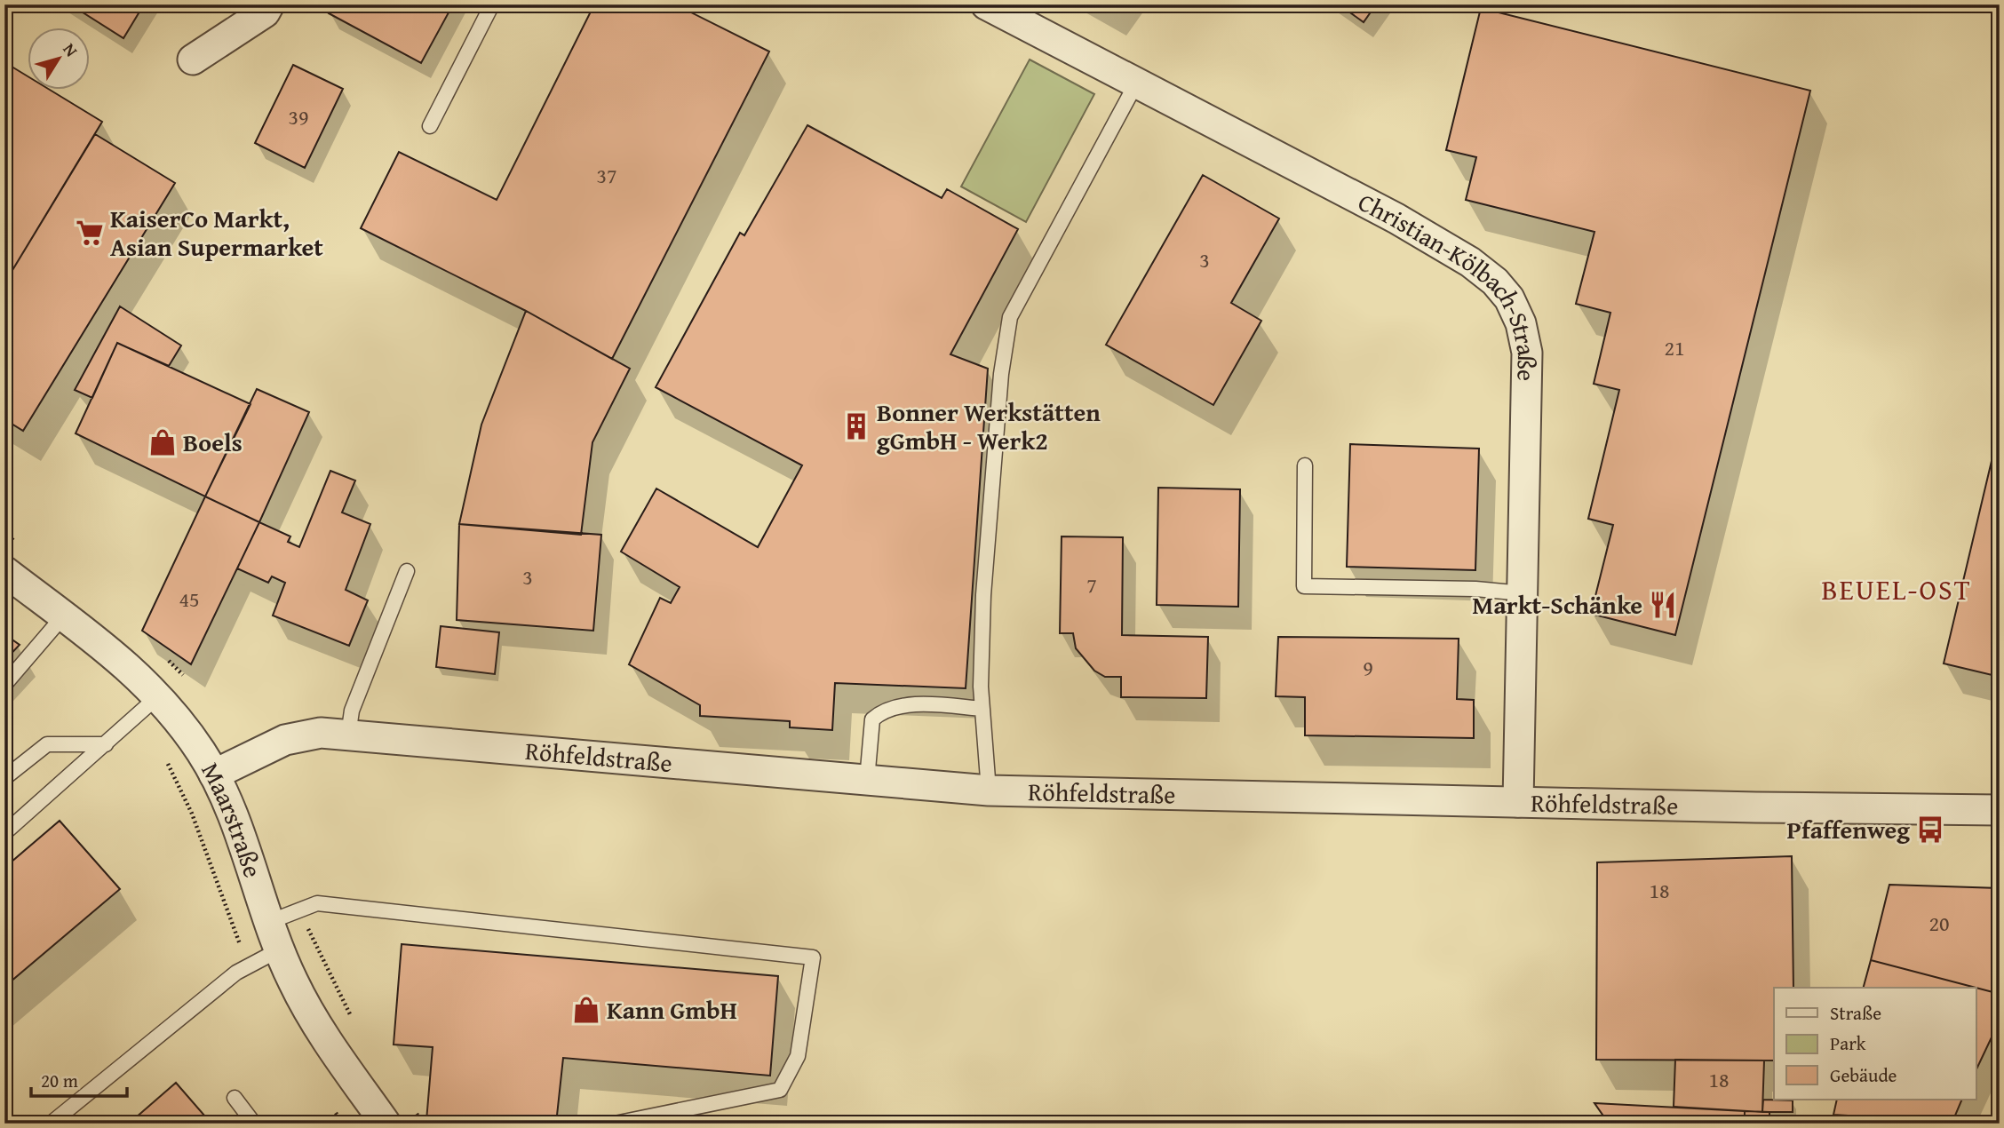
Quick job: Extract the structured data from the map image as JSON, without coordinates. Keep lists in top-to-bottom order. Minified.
{"streets":{"street":["Christian-Kölbach-Straße","Röhfeldstraße","Maarstraße"]},"crossings":[["Christian-Kölbach-Straße","Röhfeldstraße"],["Röhfeldstraße","Maarstraße"]],"districts":["BEUEL-OST"],"places":{"supermarket":["KaiserCo Markt, Asian Supermarket"],"building":["Bonner Werkstätten gGmbH - Werk2"],"shop":["Boels","Kann GmbH"],"restaurant":["Markt-Schänke"],"bus stop":["Pfaffenweg"]},"house_numbers":["39","37","3","21","3","7","45","9","18","20","18"],"legend":["Straße","Park","Gebäude"],"scale_bar":"20 m","north":"top right"}
